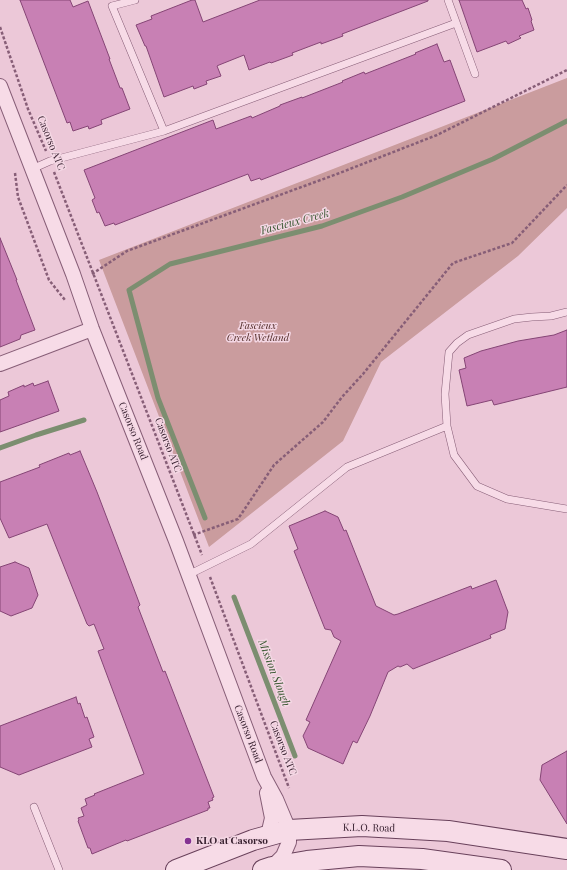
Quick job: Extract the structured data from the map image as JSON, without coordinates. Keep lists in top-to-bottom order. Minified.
{"streets":{"main road":["K.L.O. Road"],"street":["Casorso Road"],"path":["Casorso ATC"]},"crossings":[["Casorso Road","K.L.O. Road"]],"water":["Fascieux Creek","Mission Slough"],"parks":["Fascieux Creek Wetland"],"places":["KLO at Casorso"]}
